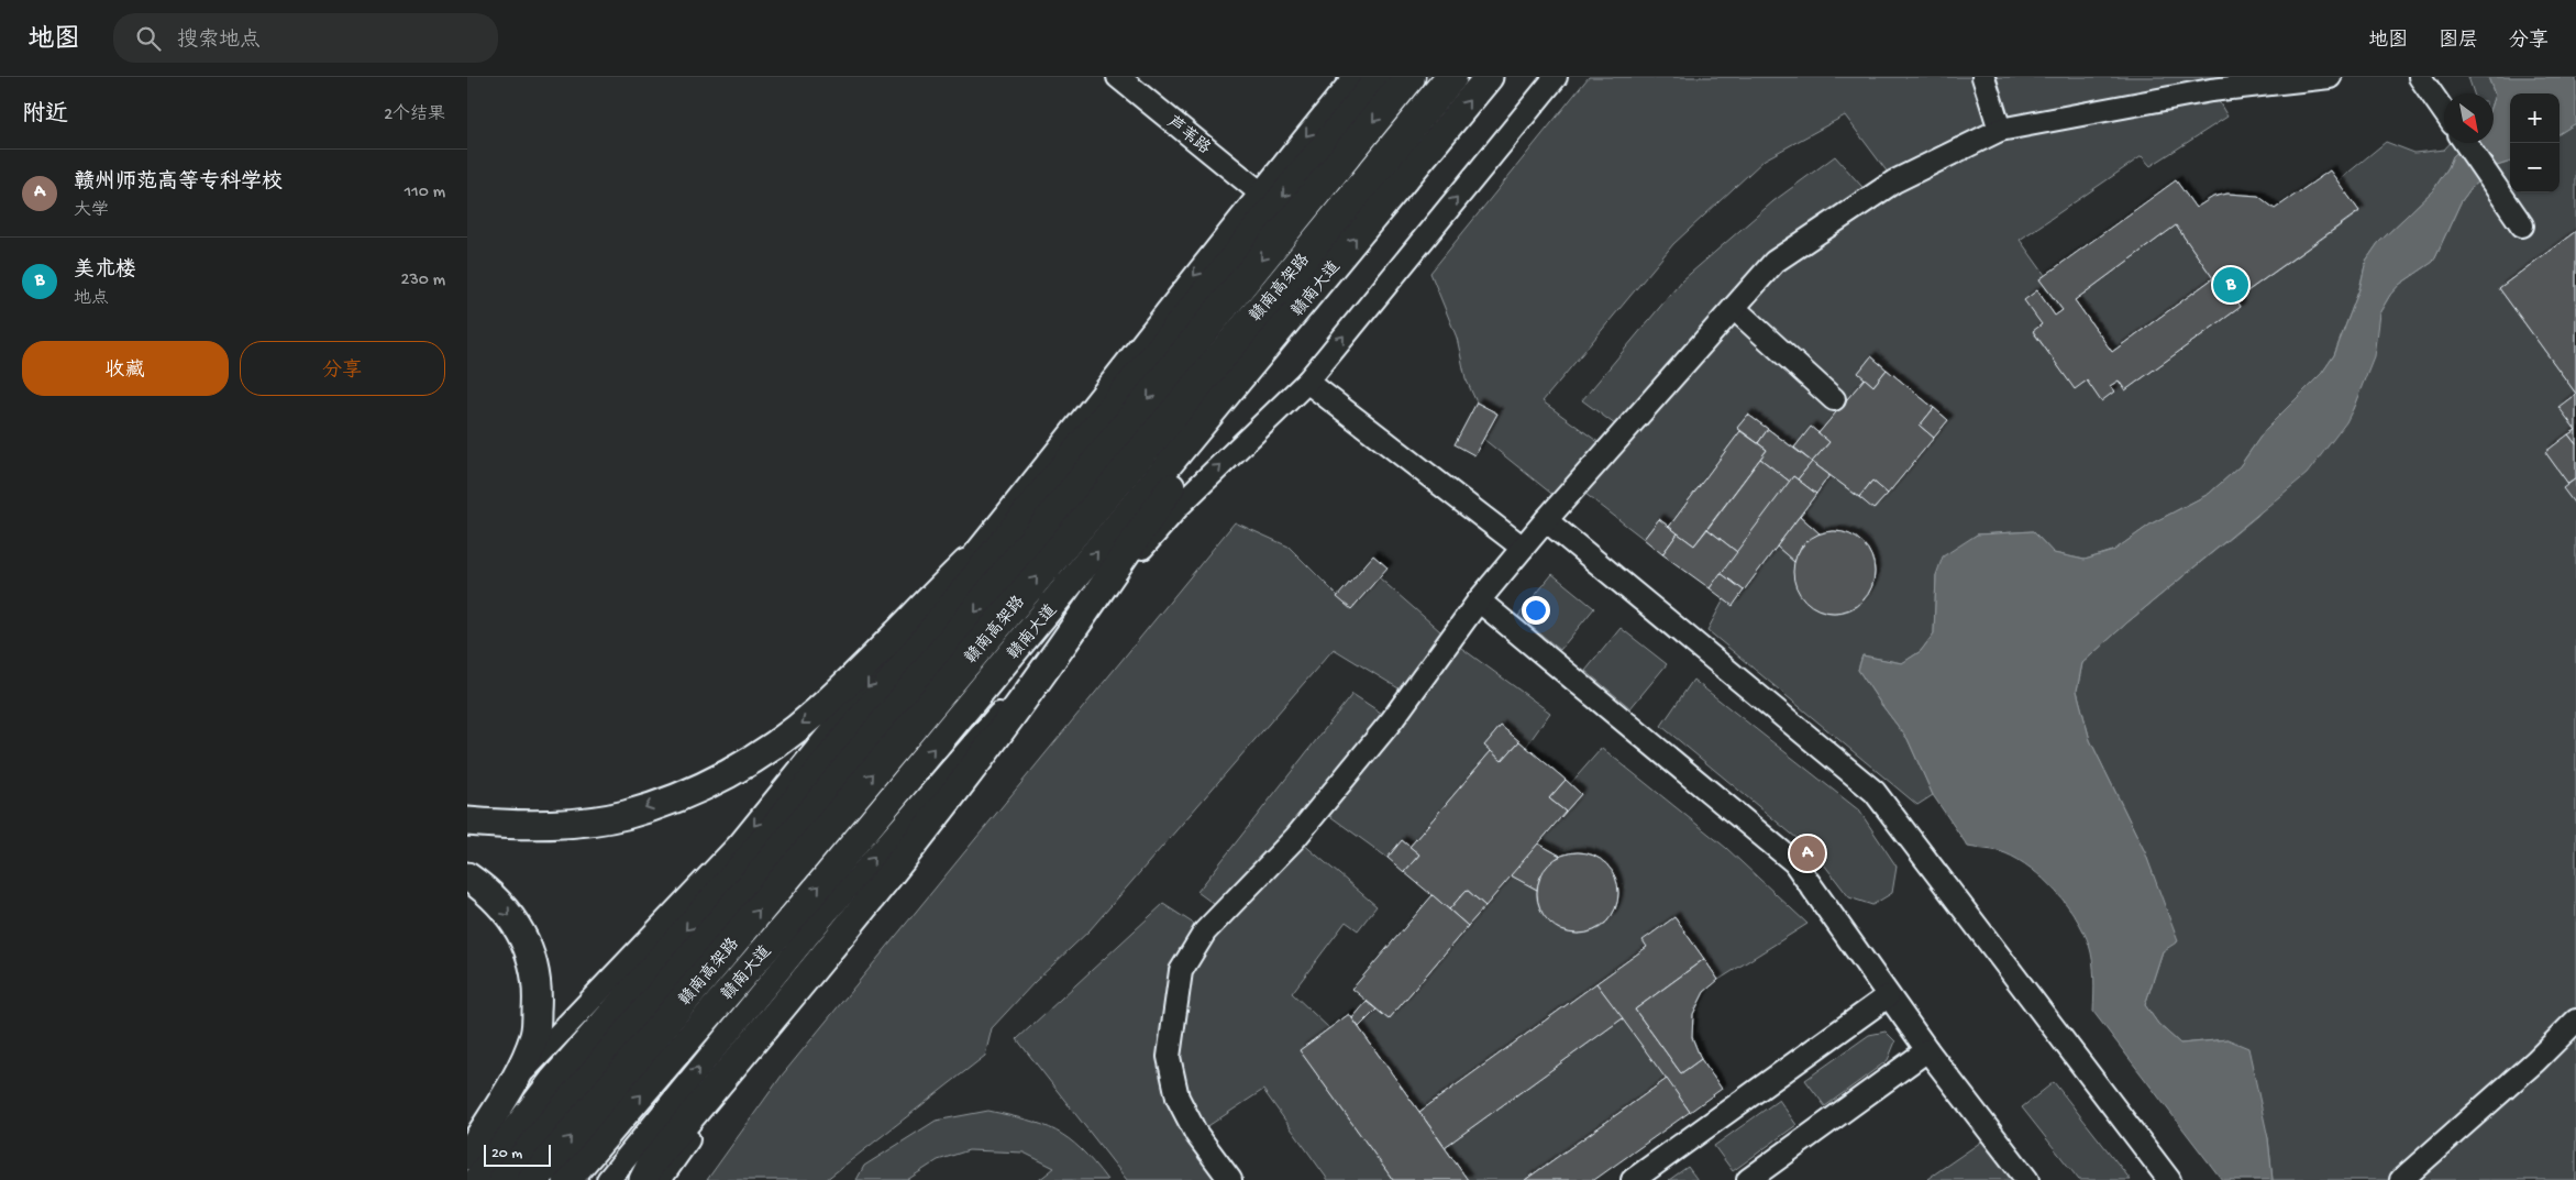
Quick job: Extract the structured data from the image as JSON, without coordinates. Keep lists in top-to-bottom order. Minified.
{"streets":{"highway":["赣南高架路"],"main road":["赣南大道"],"street":["芦苇路"]},"scale_bar":"20 m","north":"bottom right","page":{"header":"地图","search":"搜索地点","nav":["地图","图层","分享"],"heading":["附近","2个结果"],"map_buttons":["+","−"],"list":[{"mark":"A","name":"赣州师范高等专科学校","note":"大学","value":"110 m"},{"mark":"B","name":"美术楼","note":"地点","value":"230 m"}],"pins":["B","A"],"buttons":["收藏","分享"],"scale":"20 m"}}
